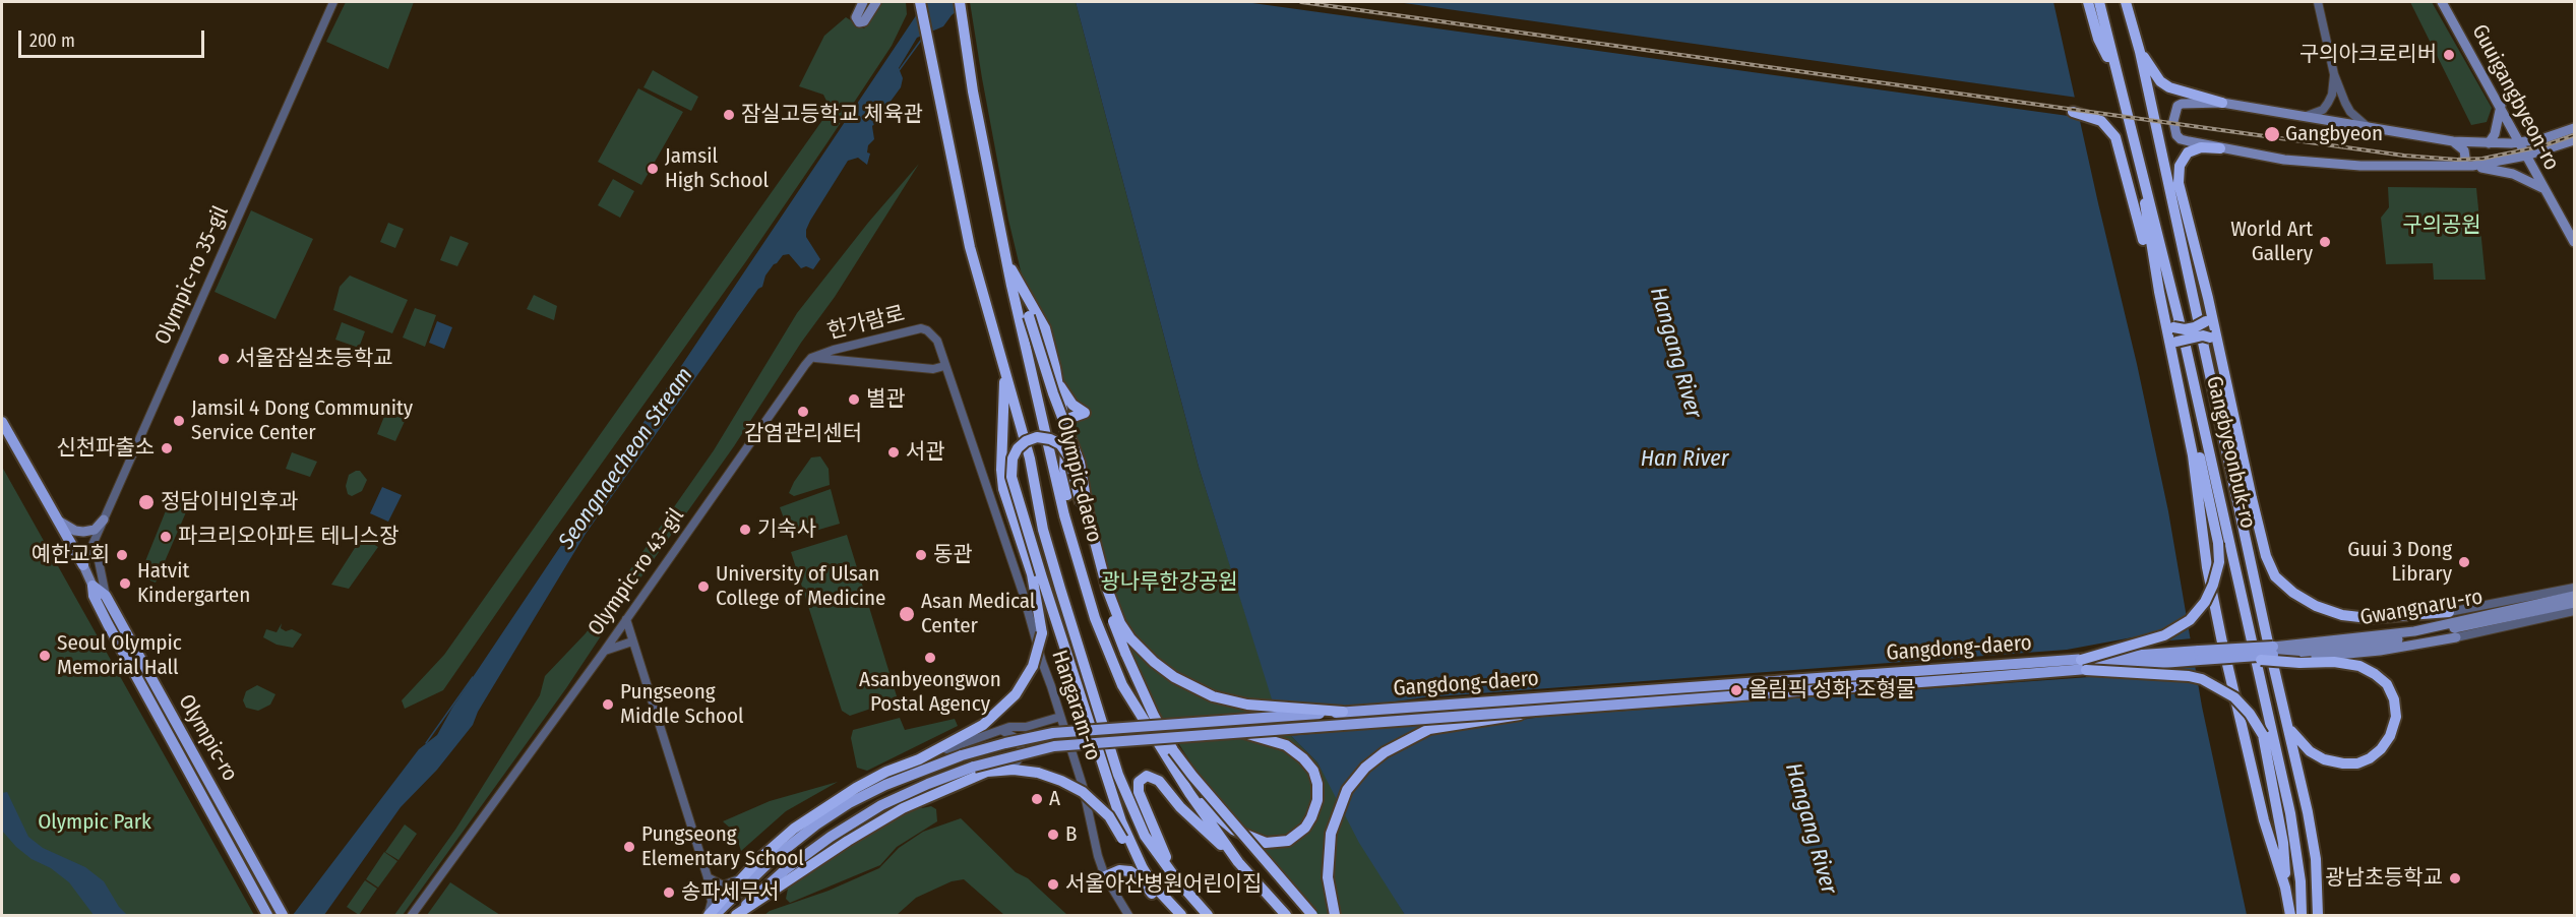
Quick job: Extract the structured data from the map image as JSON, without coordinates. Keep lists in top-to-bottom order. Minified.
{"streets":{"highway":["Gangbyeonbuk-ro","Olympic-daero"],"main road":["Guuigangbyeon-ro","Gwangnaru-ro","Gangdong-daero","Olympic-ro"],"street":["Olympic-ro 35-gil","한가람로","Olympic-ro 43-gil","Hangaram-ro"]},"crossings":[["Olympic-ro 35-gil","Olympic-ro"],["한가람로","Olympic-ro 43-gil"],["한가람로","Hangaram-ro"],["Gwangnaru-ro","Gangdong-daero"]],"water":["Hangang River","Seongnaecheon Stream","Han River"],"parks":["구의공원","광나루한강공원","Olympic Park"],"places":["구의아크로리버","잠실고등학교 체육관","Gangbyeon","Jamsil High School","World Art Gallery","서울잠실초등학교","별관","감염관리센터","Jamsil 4 Dong Community Service Center","신천파출소","서관","정담이비인후과","기숙사","파크리오아파트 테니스장","예한교회","동관","Guui 3 Dong Library","Hatvit Kindergarten","University of Ulsan College of Medicine","Asan Medical Center","Seoul Olympic Memorial Hall","Asanbyeongwon Postal Agency","올림픽 성화 조형물","Pungseong Middle School","A","B","Pungseong Elementary School","광남초등학교","서울아산병원어린이집","송파세무서"],"scale_bar":"200 m"}
